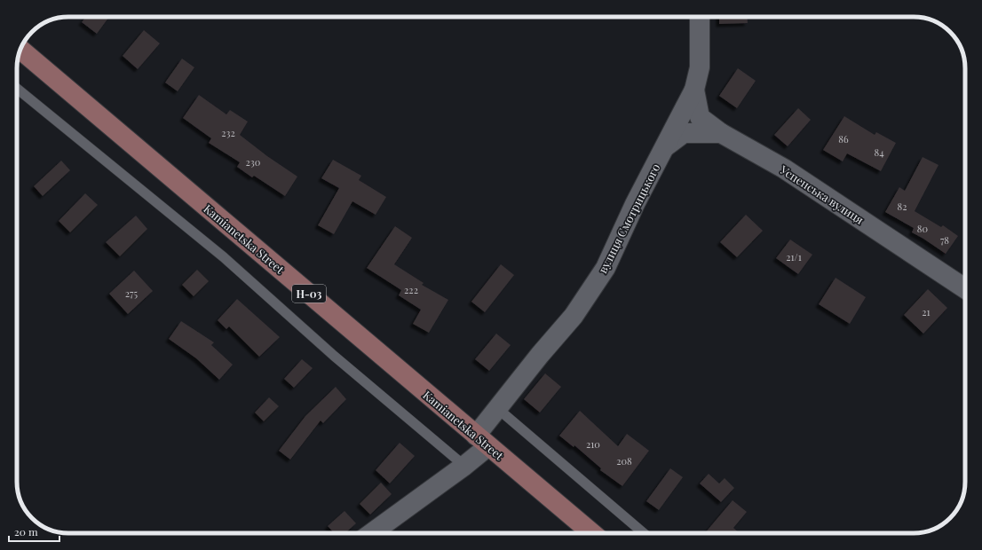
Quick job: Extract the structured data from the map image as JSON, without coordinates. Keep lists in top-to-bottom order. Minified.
{"streets":{"main road":["Kamianetska Street","Н-03"],"street":["Успенська вулиця","вулиця Смотрицького"]},"crossings":[["Успенська вулиця","вулиця Смотрицького"],["вулиця Смотрицького","Kamianetska Street"]],"house_numbers":["232","86","84","230","82","80","78","21/1","222","275","21","210","208"],"scale_bar":"20 m"}
